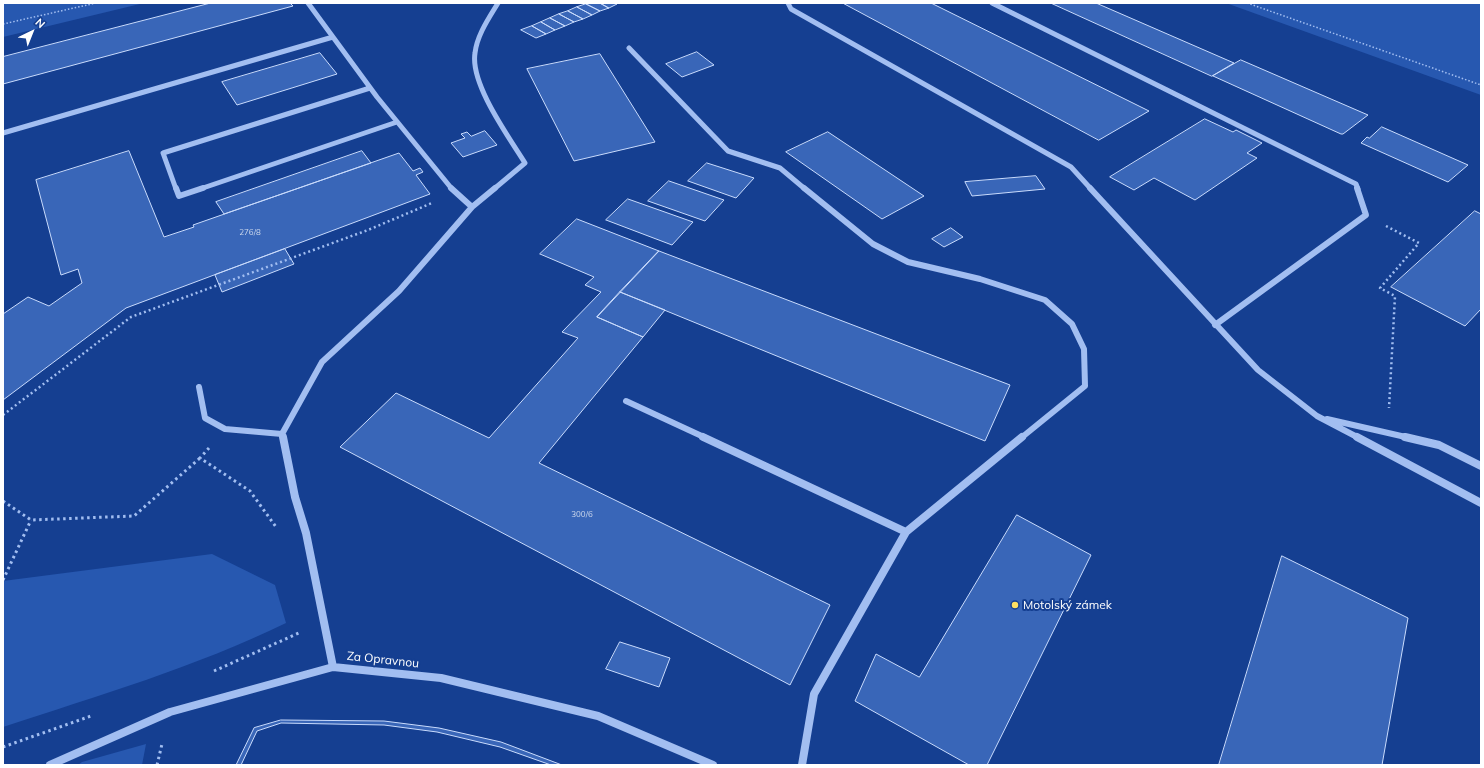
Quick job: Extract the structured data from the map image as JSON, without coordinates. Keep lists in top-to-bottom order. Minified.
{"streets":{"street":["Za Opravnou"]},"places":["Motolský zámek"],"house_numbers":["276/8","300/6"],"north":"top right"}
